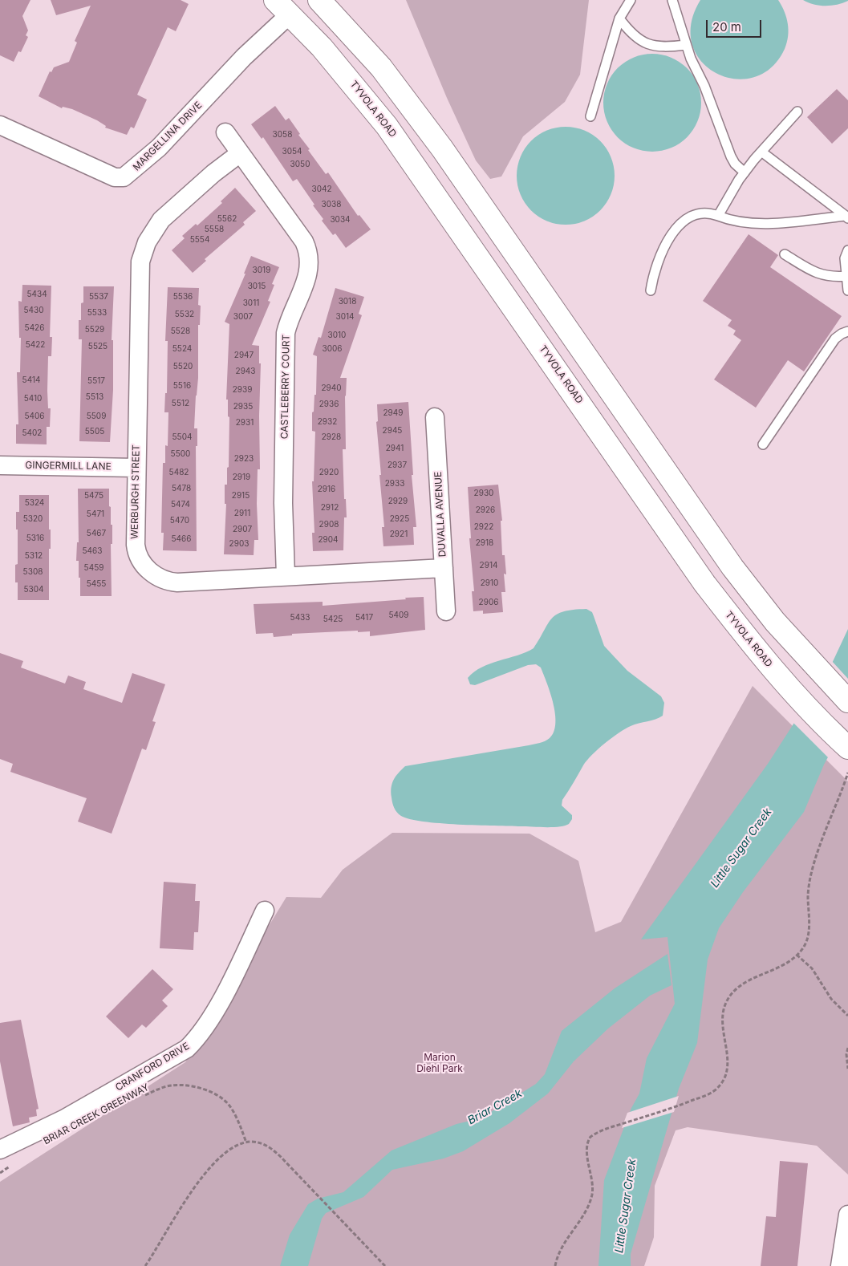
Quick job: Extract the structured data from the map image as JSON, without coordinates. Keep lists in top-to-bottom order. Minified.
{"streets":{"main road":["TYVOLA ROAD"],"street":["MARGELLINA DRIVE","CASTLEBERRY COURT","GINGERMILL LANE","WERBURGH STREET","DUVALLA AVENUE","CRANFORD DRIVE"],"path":["BRIAR CREEK GREENWAY"]},"crossings":[["TYVOLA ROAD","MARGELLINA DRIVE"],["CASTLEBERRY COURT","WERBURGH STREET"],["GINGERMILL LANE","WERBURGH STREET"],["WERBURGH STREET","DUVALLA AVENUE"]],"water":["Little Sugar Creek","Briar Creek"],"parks":["Marion Diehl Park"],"house_numbers":["3058","3054","3050","3042","3038","5562","3034","5558","5554","3019","3015","5434","5537","5536","3018","3011","5430","5533","5532","3007","3014","5426","5529","5528","3010","5422","5525","5524","3006","2947","5520","2943","5414","5517","5516","2940","2939","5513","5410","5512","2936","2935","2949","5406","5509","2932","2931","2945","5505","5402","5504","2928","2941","5500","2923","2937","5482","2920","2919","2933","5478","2916","2930","5475","2915","2929","5324","5474","2912","2926","2911","5471","5320","2925","5470","2908","2922","2907","5467","2921","5316","5466","2904","2918","2903","5463","5312","2914","5459","5308","2910","5455","5304","2906","5409","5433","5417","5425"],"scale_bar":"20 m"}
